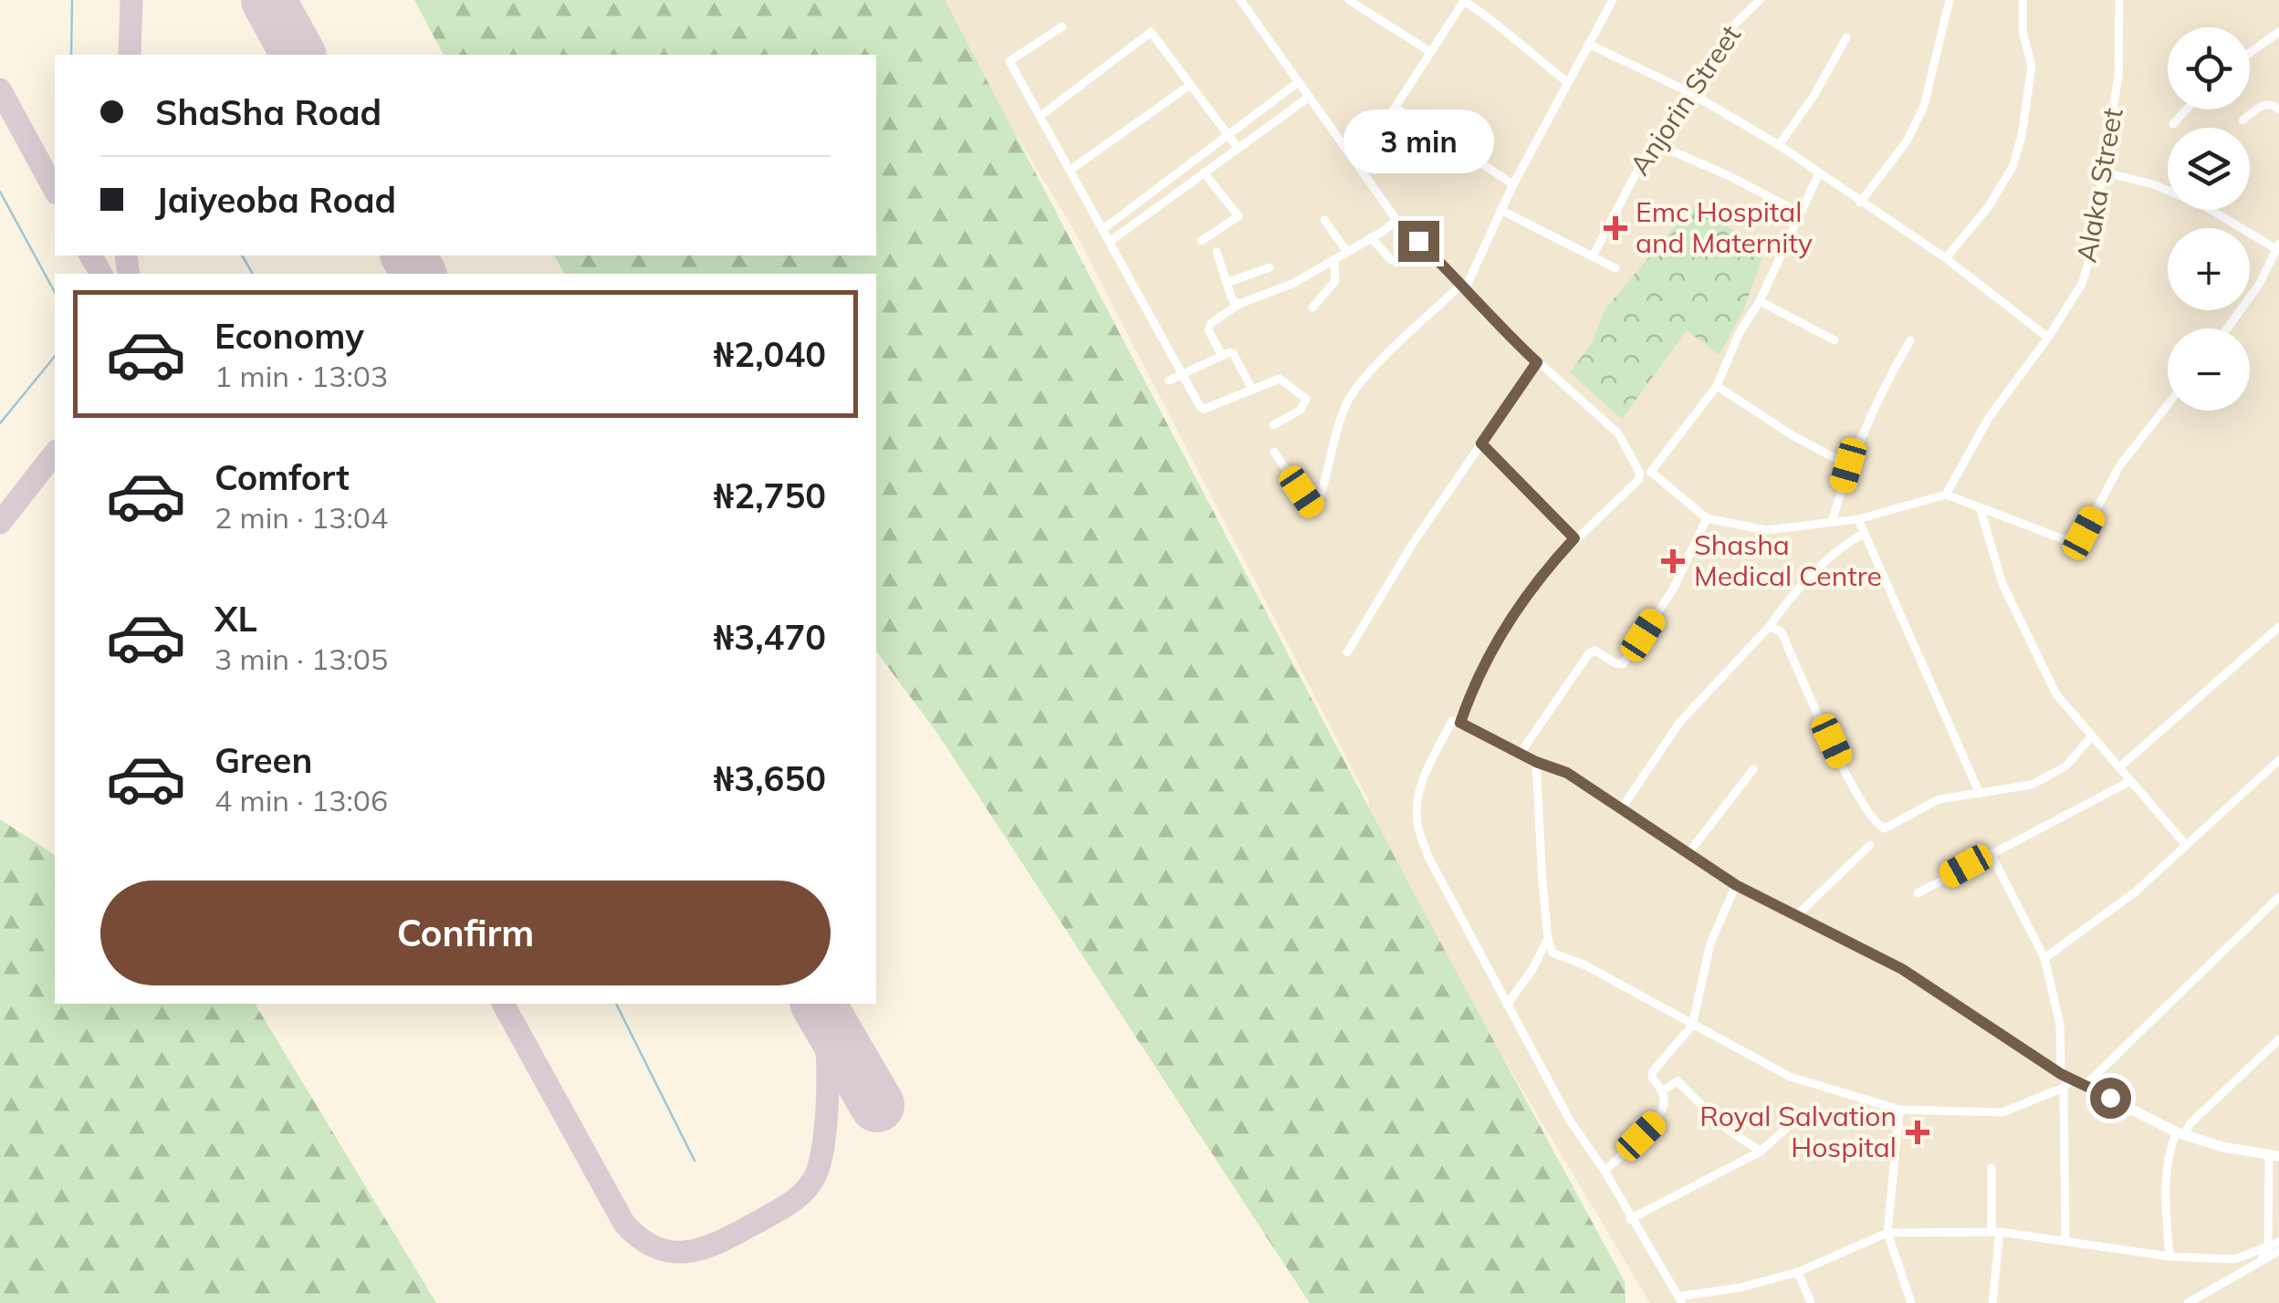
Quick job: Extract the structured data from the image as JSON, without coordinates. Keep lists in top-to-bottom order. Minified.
{"streets":{"street":["Anjorin Street","Alaka Street"]},"places":{"health":["Emc Hospital and Maternity","Shasha Medical Centre","Royal Salvation Hospital"]},"page":{"map_buttons":["+","−"],"banner":["ShaSha Road","Jaiyeoba Road"],"bubble":"3 min","list":[{"name":"Economy","note":"1 min · 13:03","value":"₦2,040"},{"name":"Comfort","note":"2 min · 13:04","value":"₦2,750"},{"name":"XL","note":"3 min · 13:05","value":"₦3,470"},{"name":"Green","note":"4 min · 13:06","value":"₦3,650"}],"buttons":"Confirm"}}
